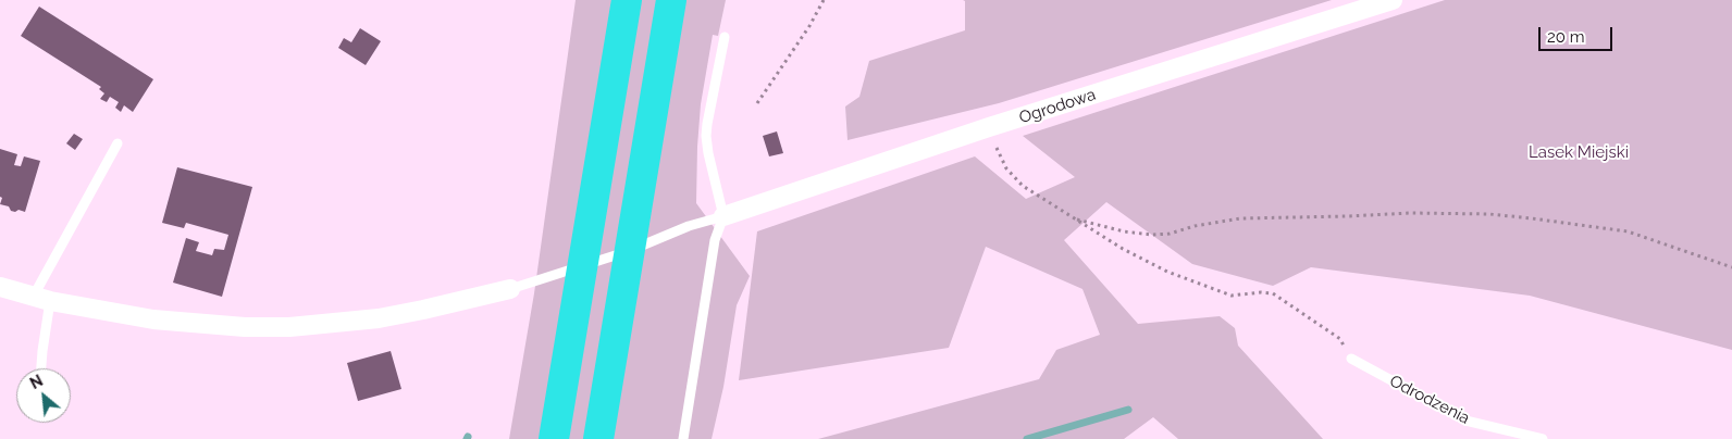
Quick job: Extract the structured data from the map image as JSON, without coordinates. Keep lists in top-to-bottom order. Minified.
{"streets":{"street":["Ogrodowa"],"lane":["Odrodzenia"]},"parks":["Lasek Miejski"],"scale_bar":"20 m","north":"top left"}
